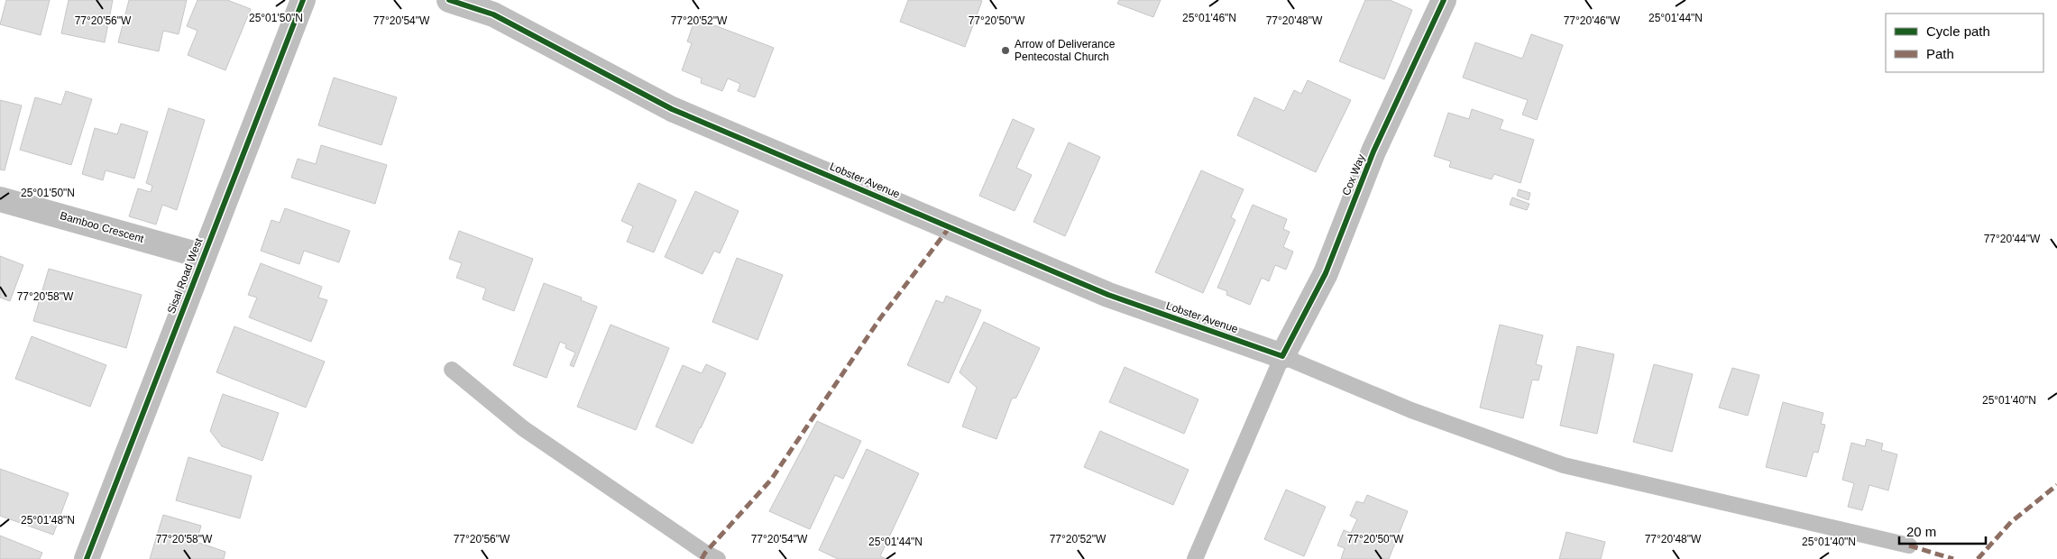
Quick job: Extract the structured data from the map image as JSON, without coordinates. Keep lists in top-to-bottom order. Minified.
{"streets":{"street":["Cox Way","Lobster Avenue","Bamboo Crescent","Sisal Road West"]},"crossings":[["Cox Way","Lobster Avenue"],["Bamboo Crescent","Sisal Road West"]],"places":["Arrow of Deliverance Pentecostal Church"],"legend":["Cycle path","Path"],"scale_bar":"20 m","coordinates":["25°01'50\"N","25°01'46\"N","25°01'44\"N","77°20'50\"W","77°20'56\"W","77°20'54\"W","77°20'52\"W","77°20'48\"W","77°20'46\"W","77°20'44\"W","77°20'58\"W","25°01'40\"N","25°01'48\"N"]}
